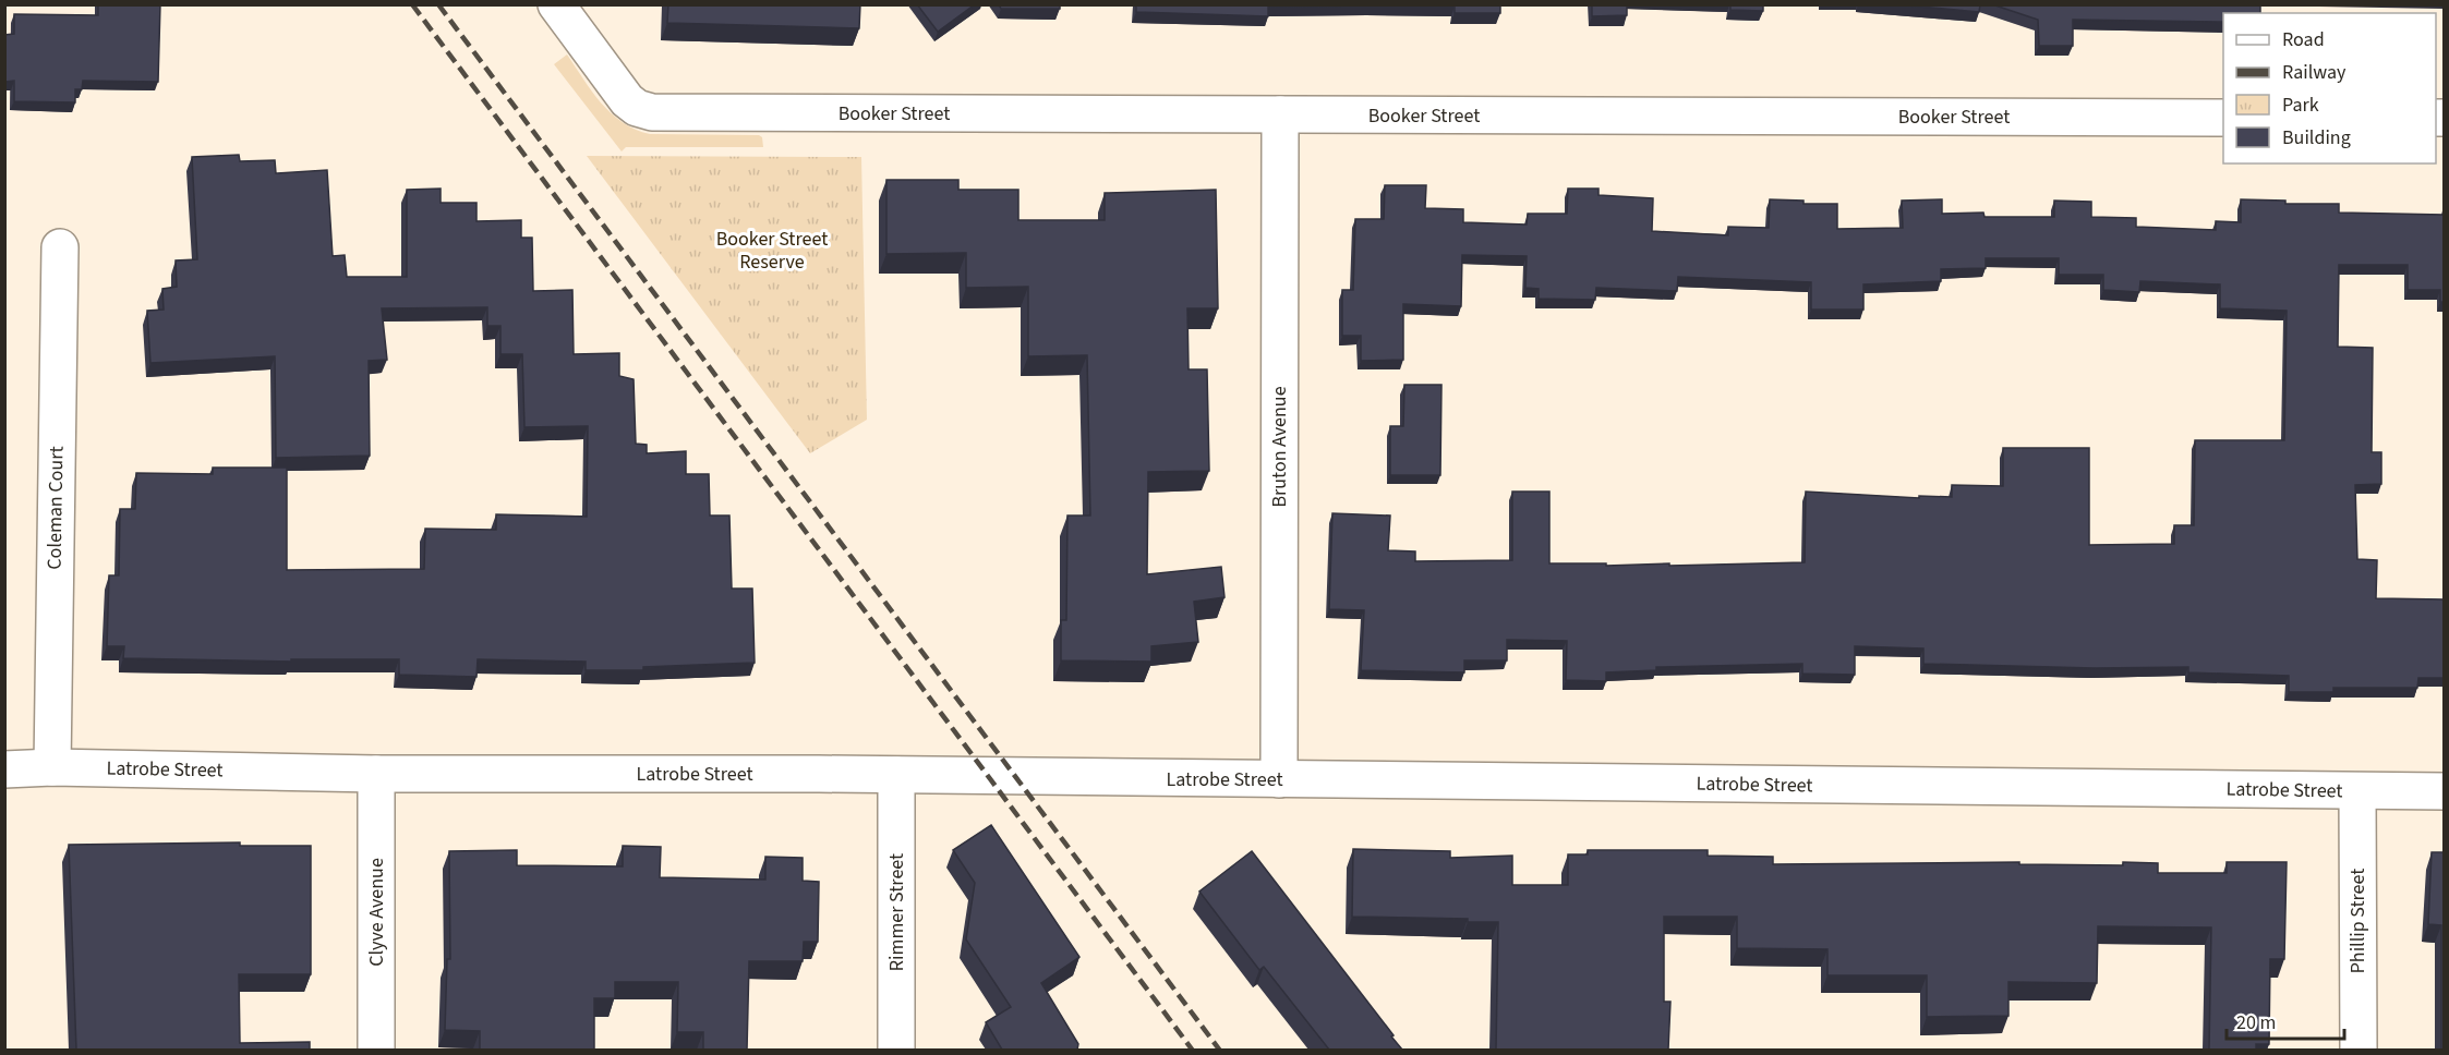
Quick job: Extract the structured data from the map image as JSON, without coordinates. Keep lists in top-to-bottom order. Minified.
{"streets":{"street":["Booker Street","Bruton Avenue","Coleman Court","Latrobe Street","Clyve Avenue","Rimmer Street","Phillip Street"]},"crossings":[["Booker Street","Bruton Avenue"],["Bruton Avenue","Latrobe Street"],["Coleman Court","Latrobe Street"],["Latrobe Street","Clyve Avenue"],["Latrobe Street","Rimmer Street"],["Latrobe Street","Phillip Street"]],"parks":["Booker Street Reserve"],"legend":["Road","Railway","Park","Building"],"scale_bar":"20 m"}
